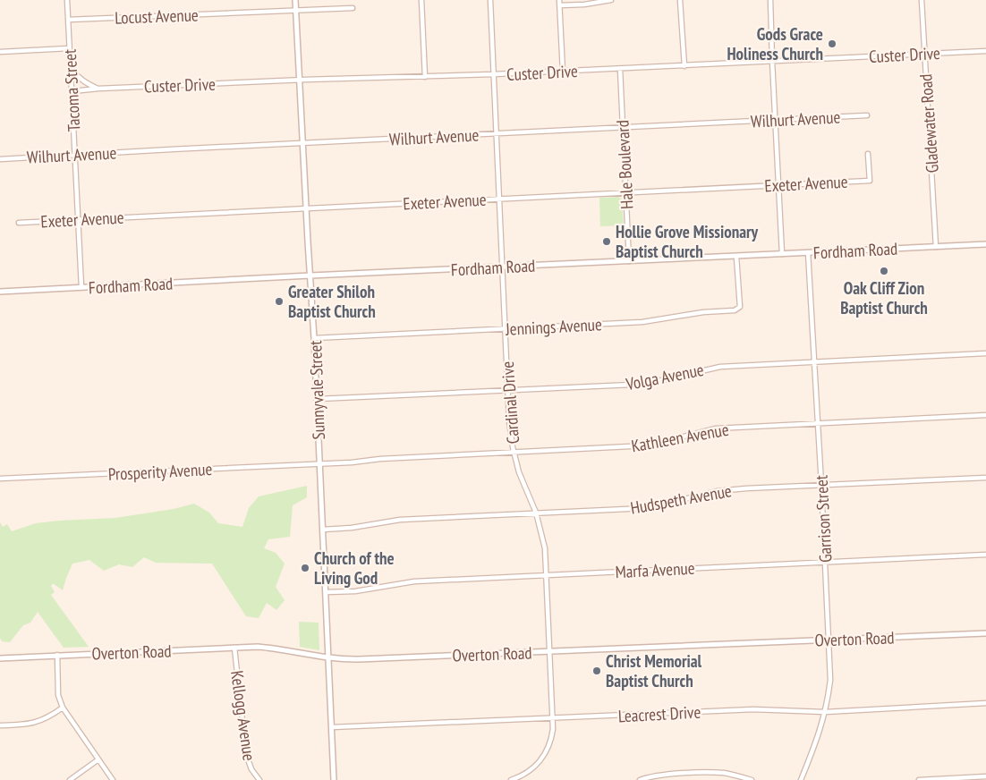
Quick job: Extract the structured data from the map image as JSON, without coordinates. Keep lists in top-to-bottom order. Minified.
{"streets":{"street":["Locust Avenue","Custer Drive","Tacoma Street","Wilhurt Avenue","Gladewater Road","Hale Boulevard","Exeter Avenue","Fordham Road","Jennings Avenue","Volga Avenue","Sunnyvale Street","Cardinal Drive","Kathleen Avenue","Prosperity Avenue","Hudspeth Avenue","Garrison Street","Marfa Avenue","Overton Road","Leacrest Drive","Kellogg Avenue"]},"crossings":[["Locust Avenue","Tacoma Street"],["Locust Avenue","Sunnyvale Street"],["Custer Drive","Tacoma Street"],["Custer Drive","Gladewater Road"],["Custer Drive","Hale Boulevard"],["Custer Drive","Sunnyvale Street"],["Custer Drive","Cardinal Drive"],["Tacoma Street","Wilhurt Avenue"],["Tacoma Street","Exeter Avenue"],["Tacoma Street","Fordham Road"],["Wilhurt Avenue","Hale Boulevard"],["Wilhurt Avenue","Sunnyvale Street"],["Wilhurt Avenue","Cardinal Drive"],["Gladewater Road","Fordham Road"],["Hale Boulevard","Exeter Avenue"],["Hale Boulevard","Fordham Road"],["Exeter Avenue","Sunnyvale Street"],["Exeter Avenue","Cardinal Drive"],["Fordham Road","Jennings Avenue"],["Fordham Road","Sunnyvale Street"],["Fordham Road","Cardinal Drive"],["Fordham Road","Garrison Street"],["Jennings Avenue","Sunnyvale Street"],["Jennings Avenue","Cardinal Drive"],["Volga Avenue","Sunnyvale Street"],["Volga Avenue","Cardinal Drive"],["Volga Avenue","Garrison Street"],["Sunnyvale Street","Kathleen Avenue"],["Sunnyvale Street","Prosperity Avenue"],["Sunnyvale Street","Hudspeth Avenue"],["Sunnyvale Street","Marfa Avenue"],["Sunnyvale Street","Overton Road"],["Sunnyvale Street","Leacrest Drive"],["Cardinal Drive","Kathleen Avenue"],["Cardinal Drive","Hudspeth Avenue"],["Cardinal Drive","Marfa Avenue"],["Cardinal Drive","Overton Road"],["Cardinal Drive","Leacrest Drive"],["Kathleen Avenue","Prosperity Avenue"],["Kathleen Avenue","Garrison Street"],["Hudspeth Avenue","Garrison Street"],["Garrison Street","Marfa Avenue"],["Garrison Street","Overton Road"],["Garrison Street","Leacrest Drive"],["Overton Road","Kellogg Avenue"]],"places":["Gods Grace Holiness Church","Hollie Grove Missionary Baptist Church","Oak Cliff Zion Baptist Church","Greater Shiloh Baptist Church","Church of the Living God","Christ Memorial Baptist Church"]}
